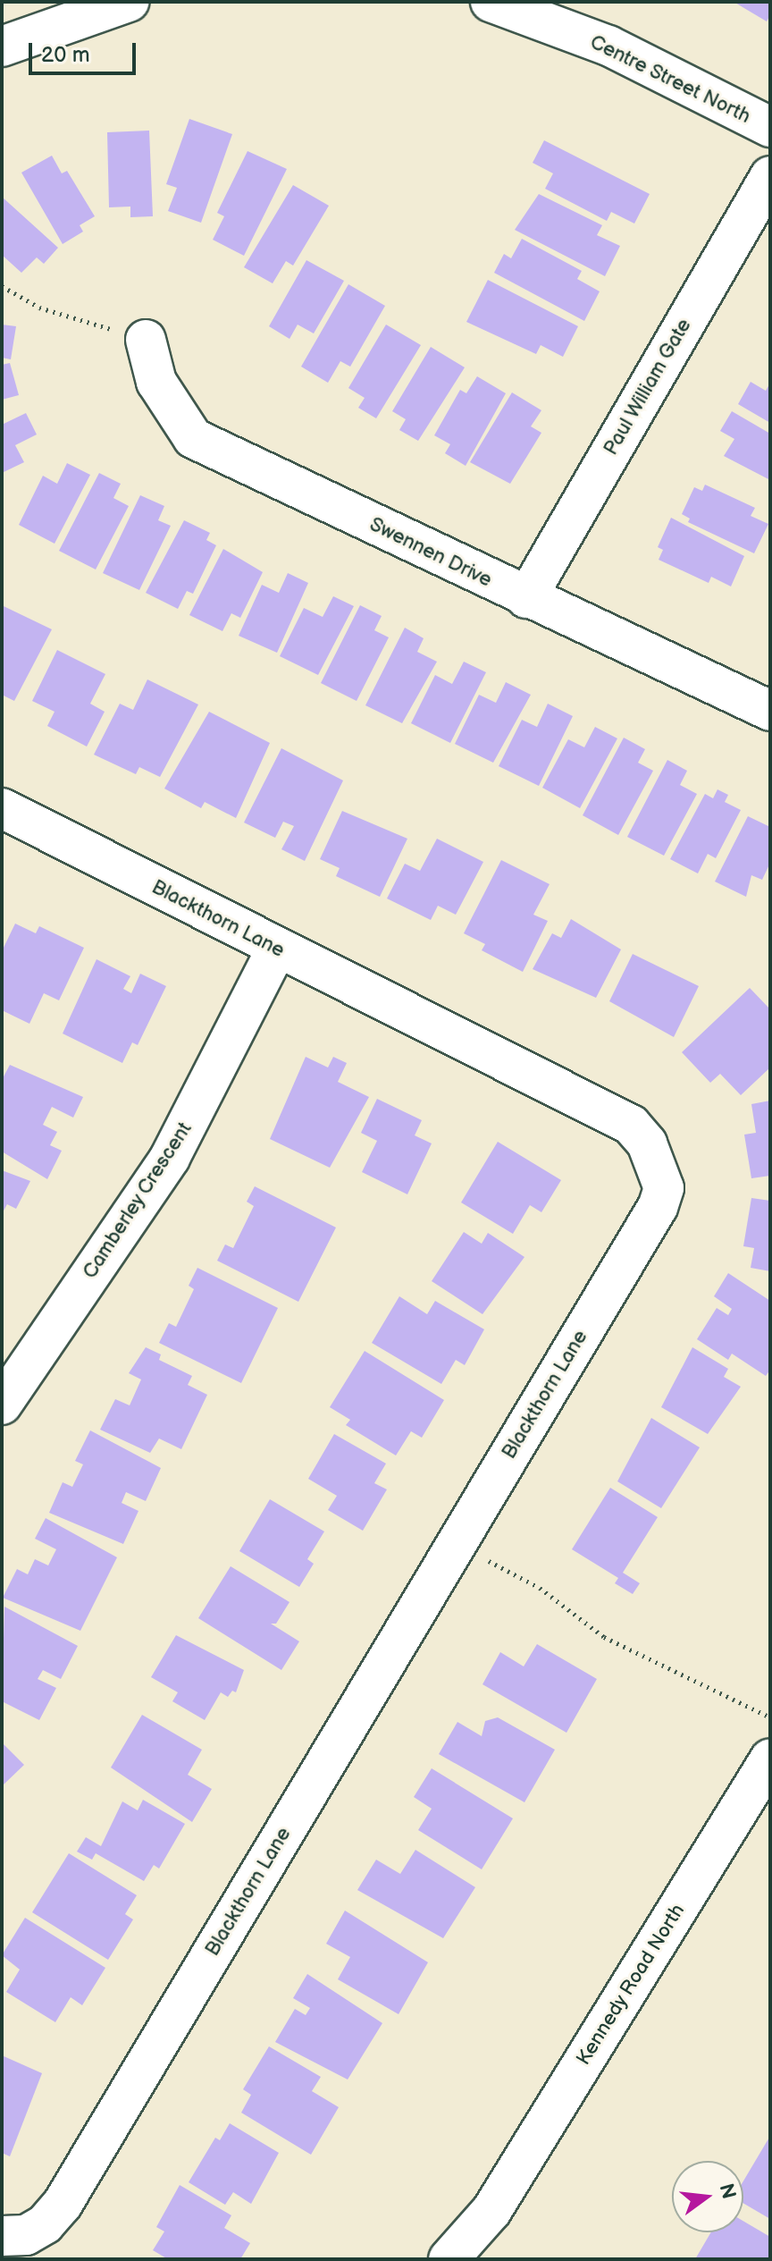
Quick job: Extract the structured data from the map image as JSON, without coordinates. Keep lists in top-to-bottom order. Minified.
{"streets":{"street":["Centre Street North","Paul William Gate","Swennen Drive","Blackthorn Lane","Camberley Crescent","Kennedy Road North"]},"crossings":[["Paul William Gate","Swennen Drive"],["Blackthorn Lane","Camberley Crescent"]],"scale_bar":"20 m","north":"right"}
